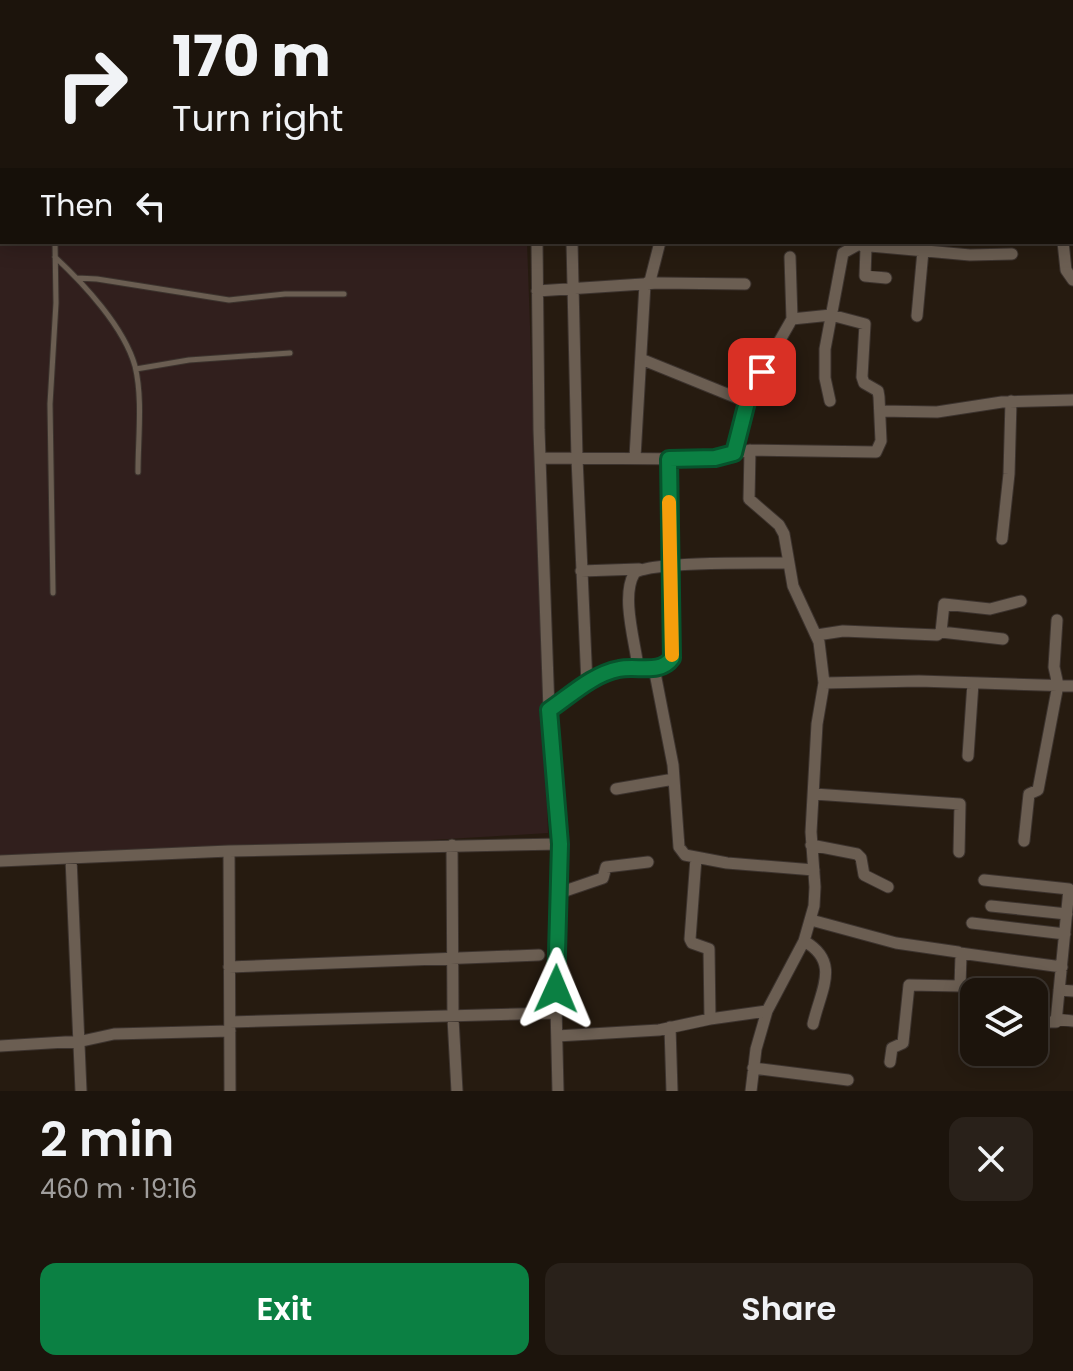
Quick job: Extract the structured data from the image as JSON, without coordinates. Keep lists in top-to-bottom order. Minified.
{"page":{"turn":["170 m","Turn right"],"then":"Then","heading":["2 min","460 m · 19:16"],"buttons":["Exit","Share"]}}
